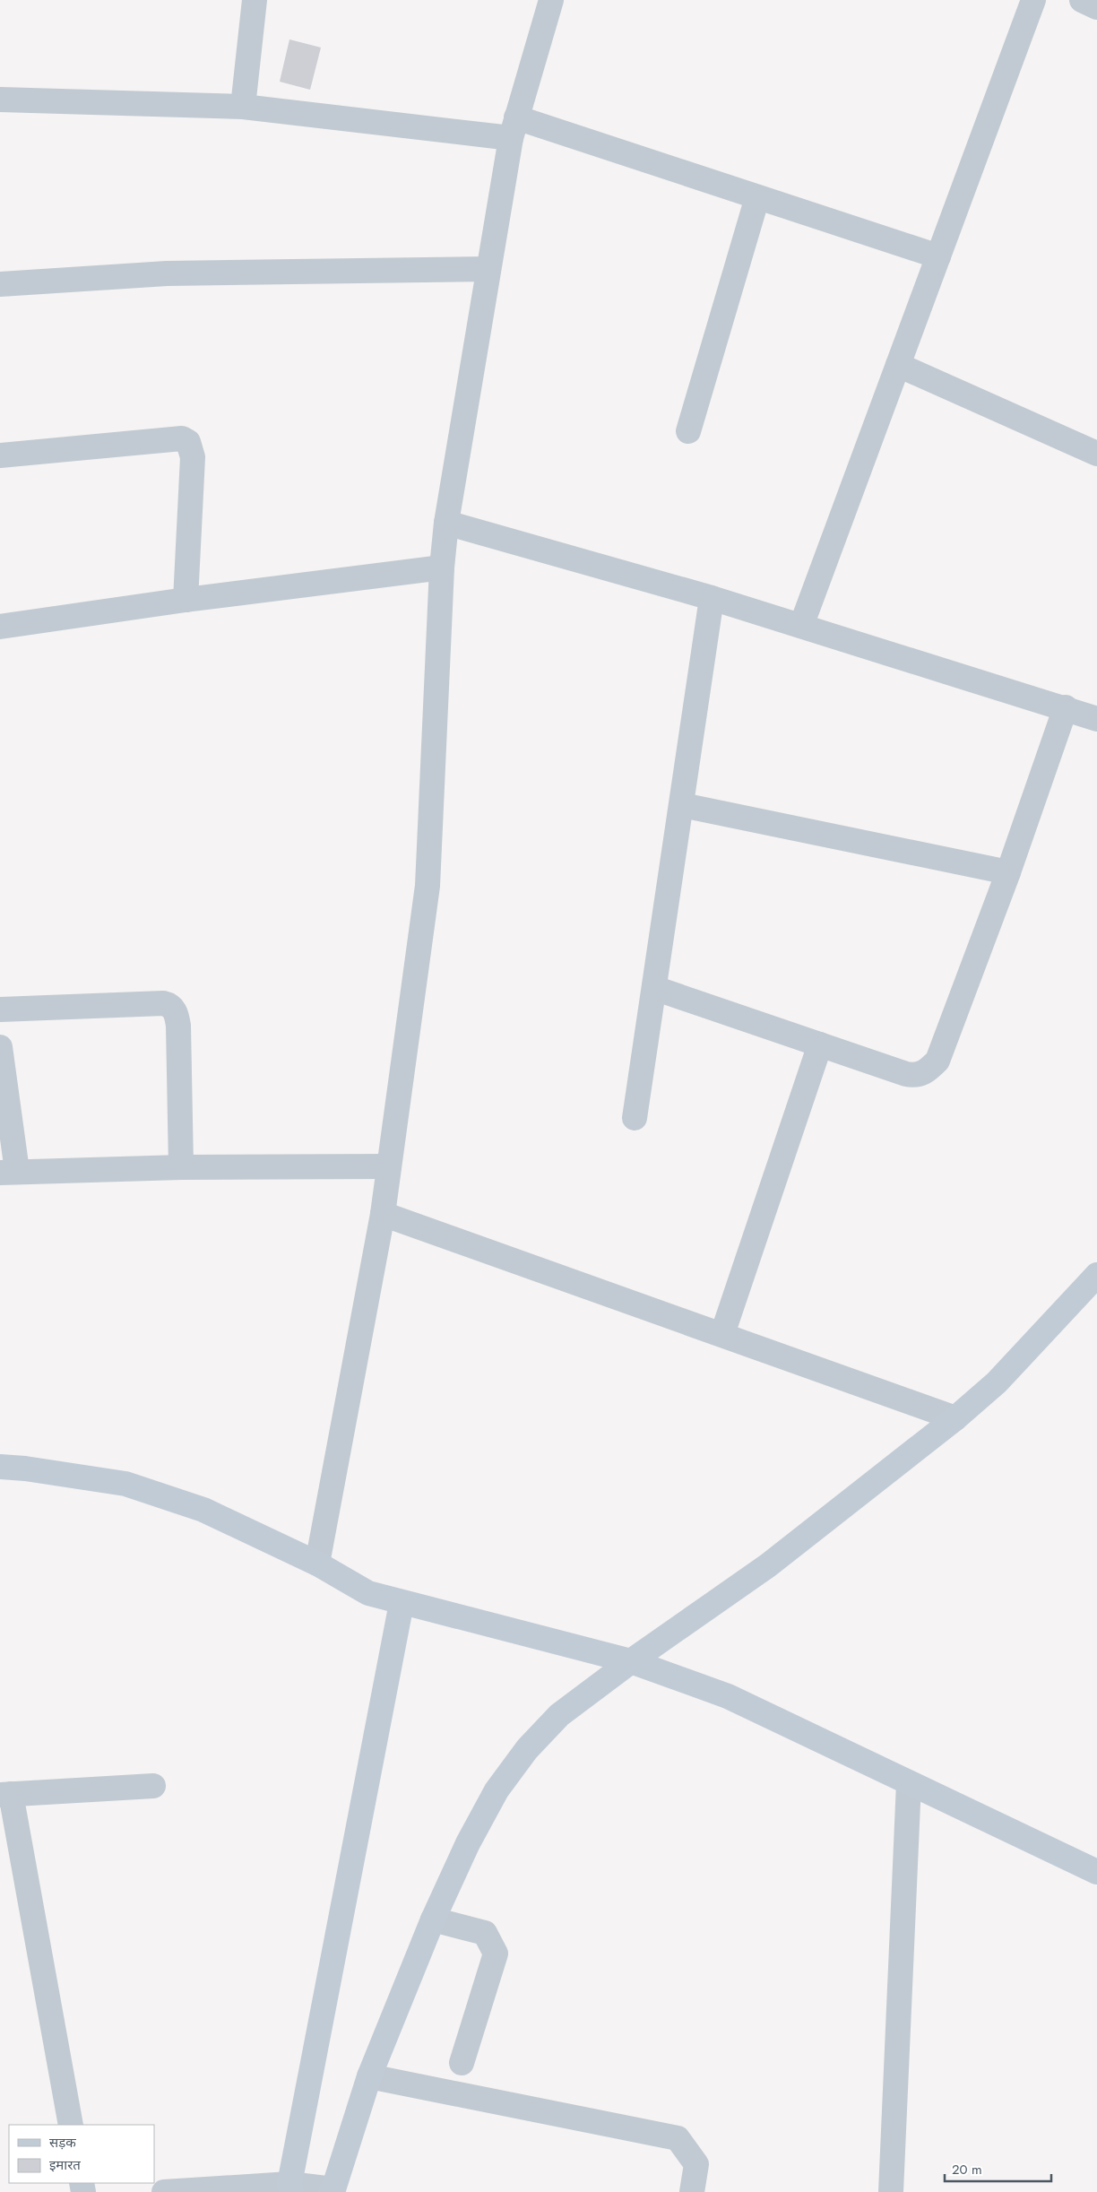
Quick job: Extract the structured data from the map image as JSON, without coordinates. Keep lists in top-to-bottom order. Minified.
{"legend":["सड़क","इमारत"],"scale_bar":"20 m"}
